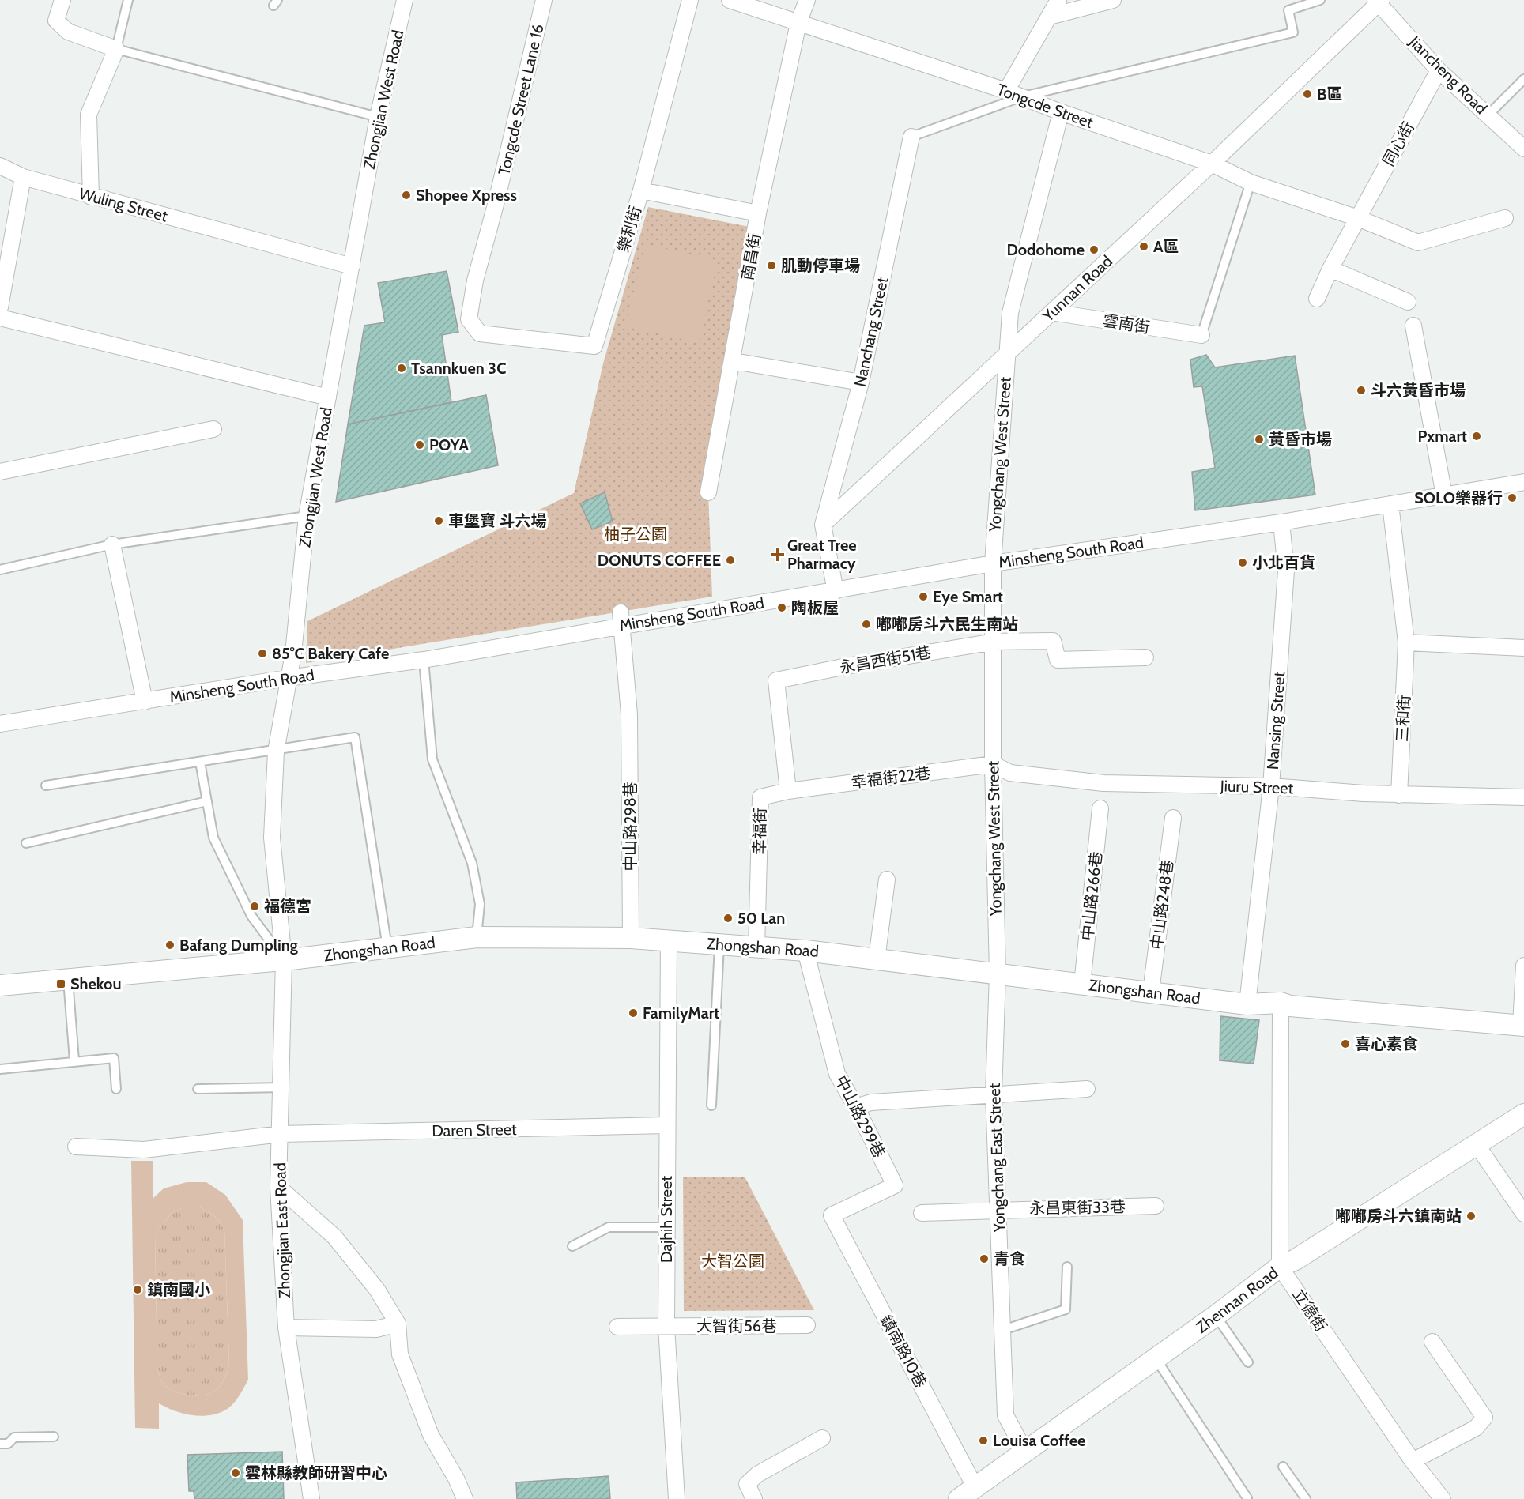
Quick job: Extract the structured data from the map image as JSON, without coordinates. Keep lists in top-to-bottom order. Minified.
{"streets":{"street":["Jiancheng Road","Zhongjian West Road","Tongcde Street Lane 16","Tongcde Street","同心街","Wuling Street","樂利街","南昌街","Yunnan Road","雲南街","Nanchang Street","Yongchang West Street","Minsheng South Road","永昌西街51巷","三和街","Nansing Street","幸福街22巷","Jiuru Street","中山路298巷","幸福街","中山路266巷","中山路248巷","Zhongshan Road","中山路299巷","Daren Street","Yongchang East Street","永昌東街33巷","Dajhih Street","Zhongjian East Road","Zhennan Road","立德街","大智街56巷","鎮南路10巷"]},"crossings":[["Jiancheng Road","同心街"],["Jiancheng Road","Yunnan Road"],["Zhongjian West Road","Wuling Street"],["Zhongjian West Road","Minsheng South Road"],["Zhongjian West Road","Zhongshan Road"],["Zhongjian West Road","Zhongjian East Road"],["Tongcde Street Lane 16","樂利街"],["Tongcde Street","同心街"],["Tongcde Street","南昌街"],["Tongcde Street","Yunnan Road"],["Tongcde Street","Yongchang West Street"],["Yunnan Road","雲南街"],["Yunnan Road","Nanchang Street"],["Yunnan Road","Yongchang West Street"],["Yongchang West Street","Minsheng South Road"],["Yongchang West Street","永昌西街51巷"],["Yongchang West Street","幸福街22巷"],["Yongchang West Street","Jiuru Street"],["Yongchang West Street","Zhongshan Road"],["Yongchang West Street","Yongchang East Street"],["Minsheng South Road","三和街"],["Minsheng South Road","Nansing Street"],["Minsheng South Road","中山路298巷"],["永昌西街51巷","幸福街22巷"],["永昌西街51巷","幸福街"],["三和街","Jiuru Street"],["Nansing Street","Jiuru Street"],["Nansing Street","Zhongshan Road"],["幸福街22巷","Jiuru Street"],["幸福街22巷","幸福街"],["中山路298巷","Zhongshan Road"],["幸福街","Zhongshan Road"],["中山路266巷","Zhongshan Road"],["中山路248巷","Zhongshan Road"],["Zhongshan Road","中山路299巷"],["Zhongshan Road","Yongchang East Street"],["Zhongshan Road","Dajhih Street"],["Zhongshan Road","Zhongjian East Road"],["中山路299巷","鎮南路10巷"],["Daren Street","Dajhih Street"],["Daren Street","Zhongjian East Road"],["Yongchang East Street","永昌東街33巷"],["Yongchang East Street","Zhennan Road"],["Dajhih Street","大智街56巷"],["Zhennan Road","立德街"],["Zhennan Road","鎮南路10巷"]],"parks":["柚子公園","大智公園"],"places":{"other":["B區","Shopee Xpress","A區","Dodohome","肌動停車場","Tsannkuen 3C","斗六黃昏市場","Pxmart","黃昏市場","POYA","SOLO樂器行","車堡寶 斗六場","DONUTS COFFEE","小北百貨","Eye Smart","陶板屋","嘟嘟房斗六民生南站","85°C Bakery Cafe","福德宮","50 Lan","Bafang Dumpling","FamilyMart","喜心素食","嘟嘟房斗六鎮南站","青食","鎮南國小","Louisa Coffee","雲林縣教師研習中心"],"health":["Great Tree Pharmacy"],"transit":["Shekou"]}}
